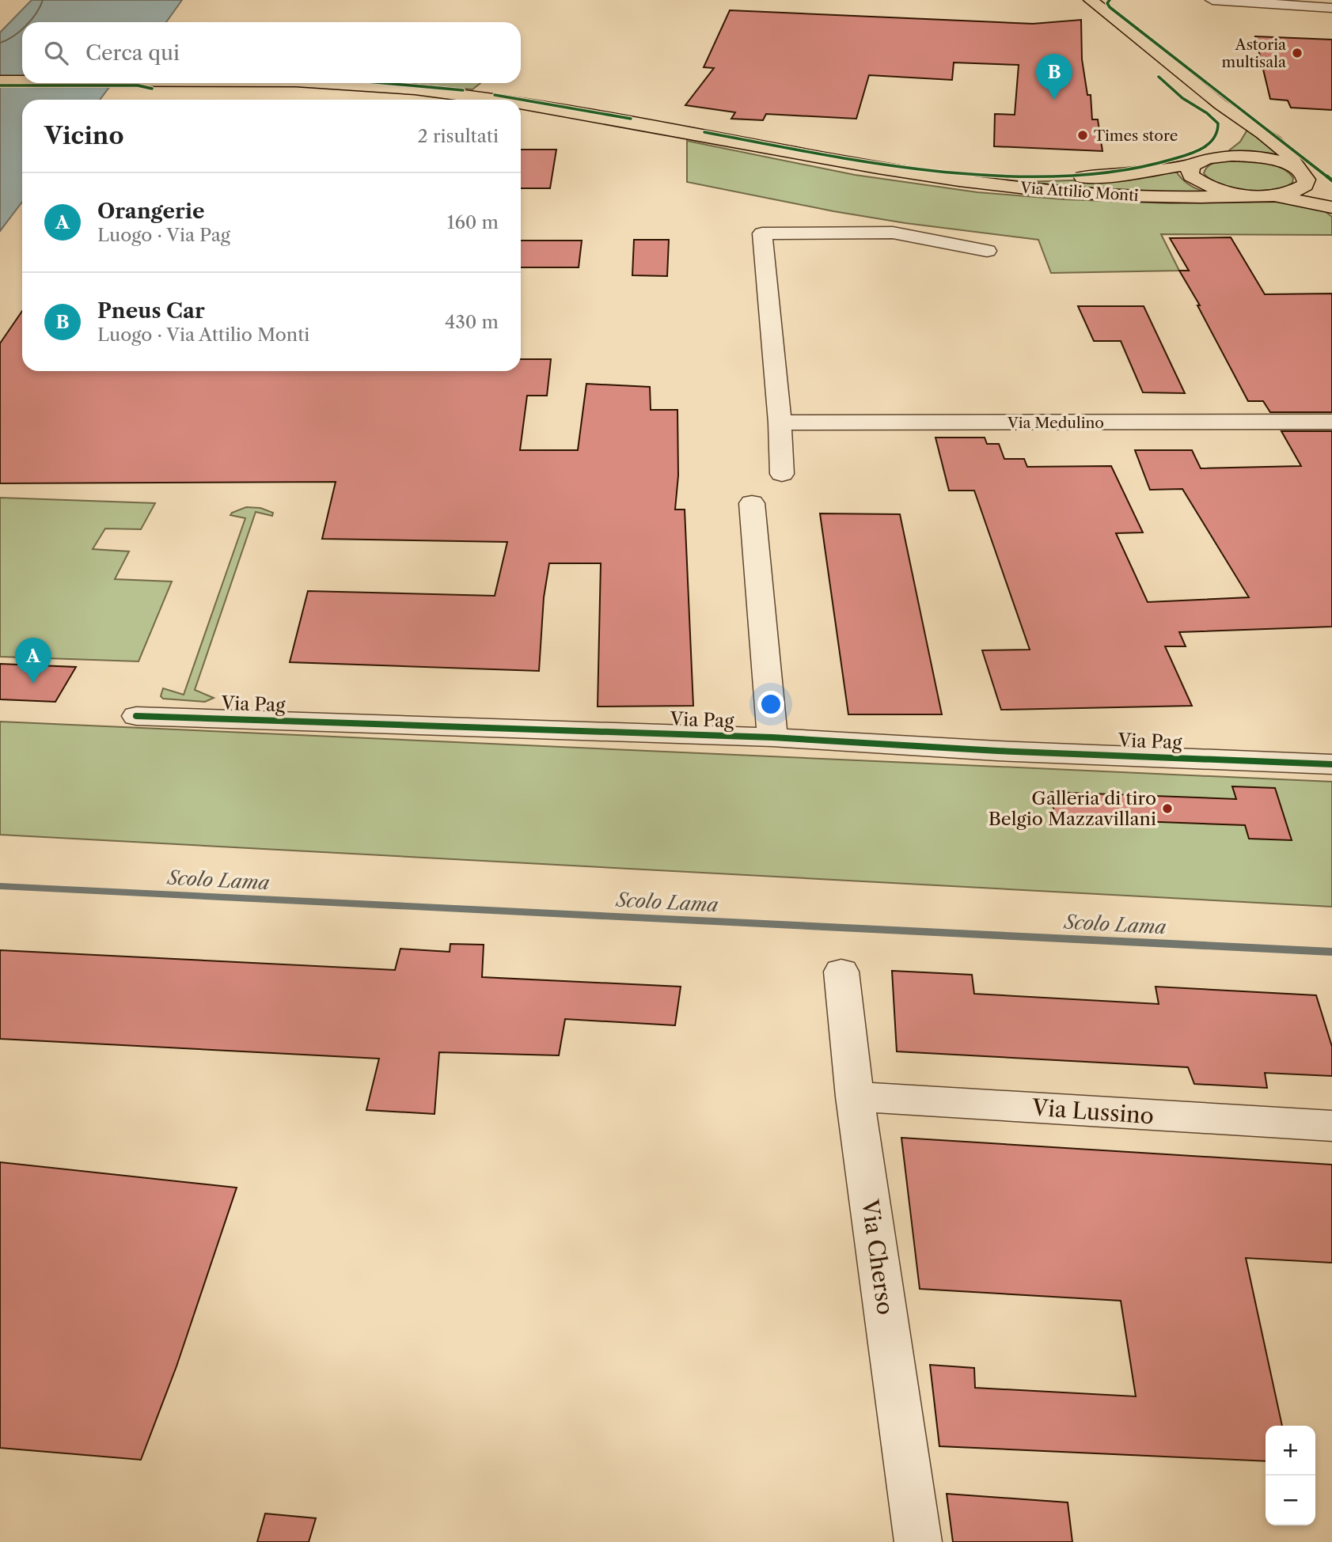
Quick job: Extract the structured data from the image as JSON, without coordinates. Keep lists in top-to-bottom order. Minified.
{"streets":{"main road":["Via Attilio Monti"],"street":["Via Medulino","Via Pag","Via Lussino","Via Cherso"]},"crossings":[["Via Lussino","Via Cherso"]],"water":["Scolo Lama"],"places":["Astoria multisala","Times store","Galleria di tiro Belgio Mazzavillani"],"page":{"search":"Cerca qui","pins":["B","A"],"heading":["Vicino","2 risultati"],"list":[{"mark":"A","name":"Orangerie","note":"Luogo · Via Pag","value":"160 m"},{"mark":"B","name":"Pneus Car","note":"Luogo · Via Attilio Monti","value":"430 m"}],"map_buttons":["+","−"]}}
